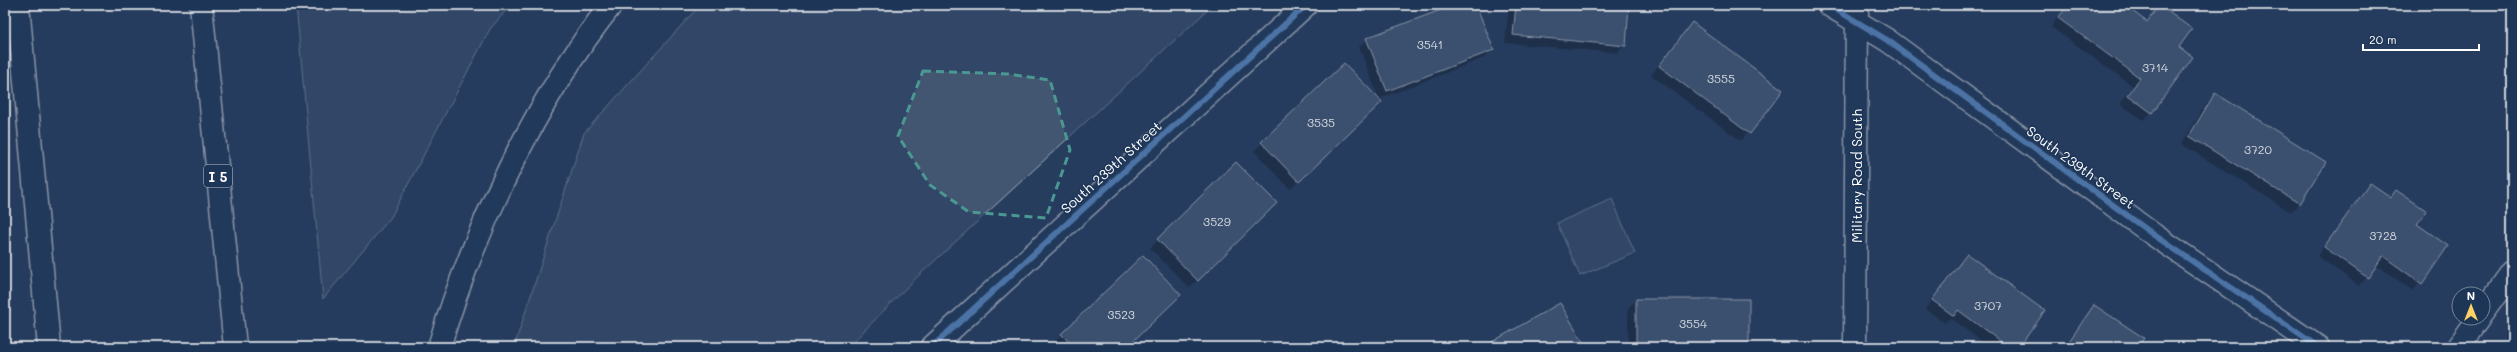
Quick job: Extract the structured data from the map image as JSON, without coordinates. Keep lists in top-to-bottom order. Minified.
{"streets":{"main road":["South 239th Street","I 5","Military Road South"]},"crossings":[["South 239th Street","Military Road South"]],"house_numbers":["3541","3714","3555","3535","3720","3529","3728","3707","3523","3554"],"scale_bar":"20 m","north":"top"}
